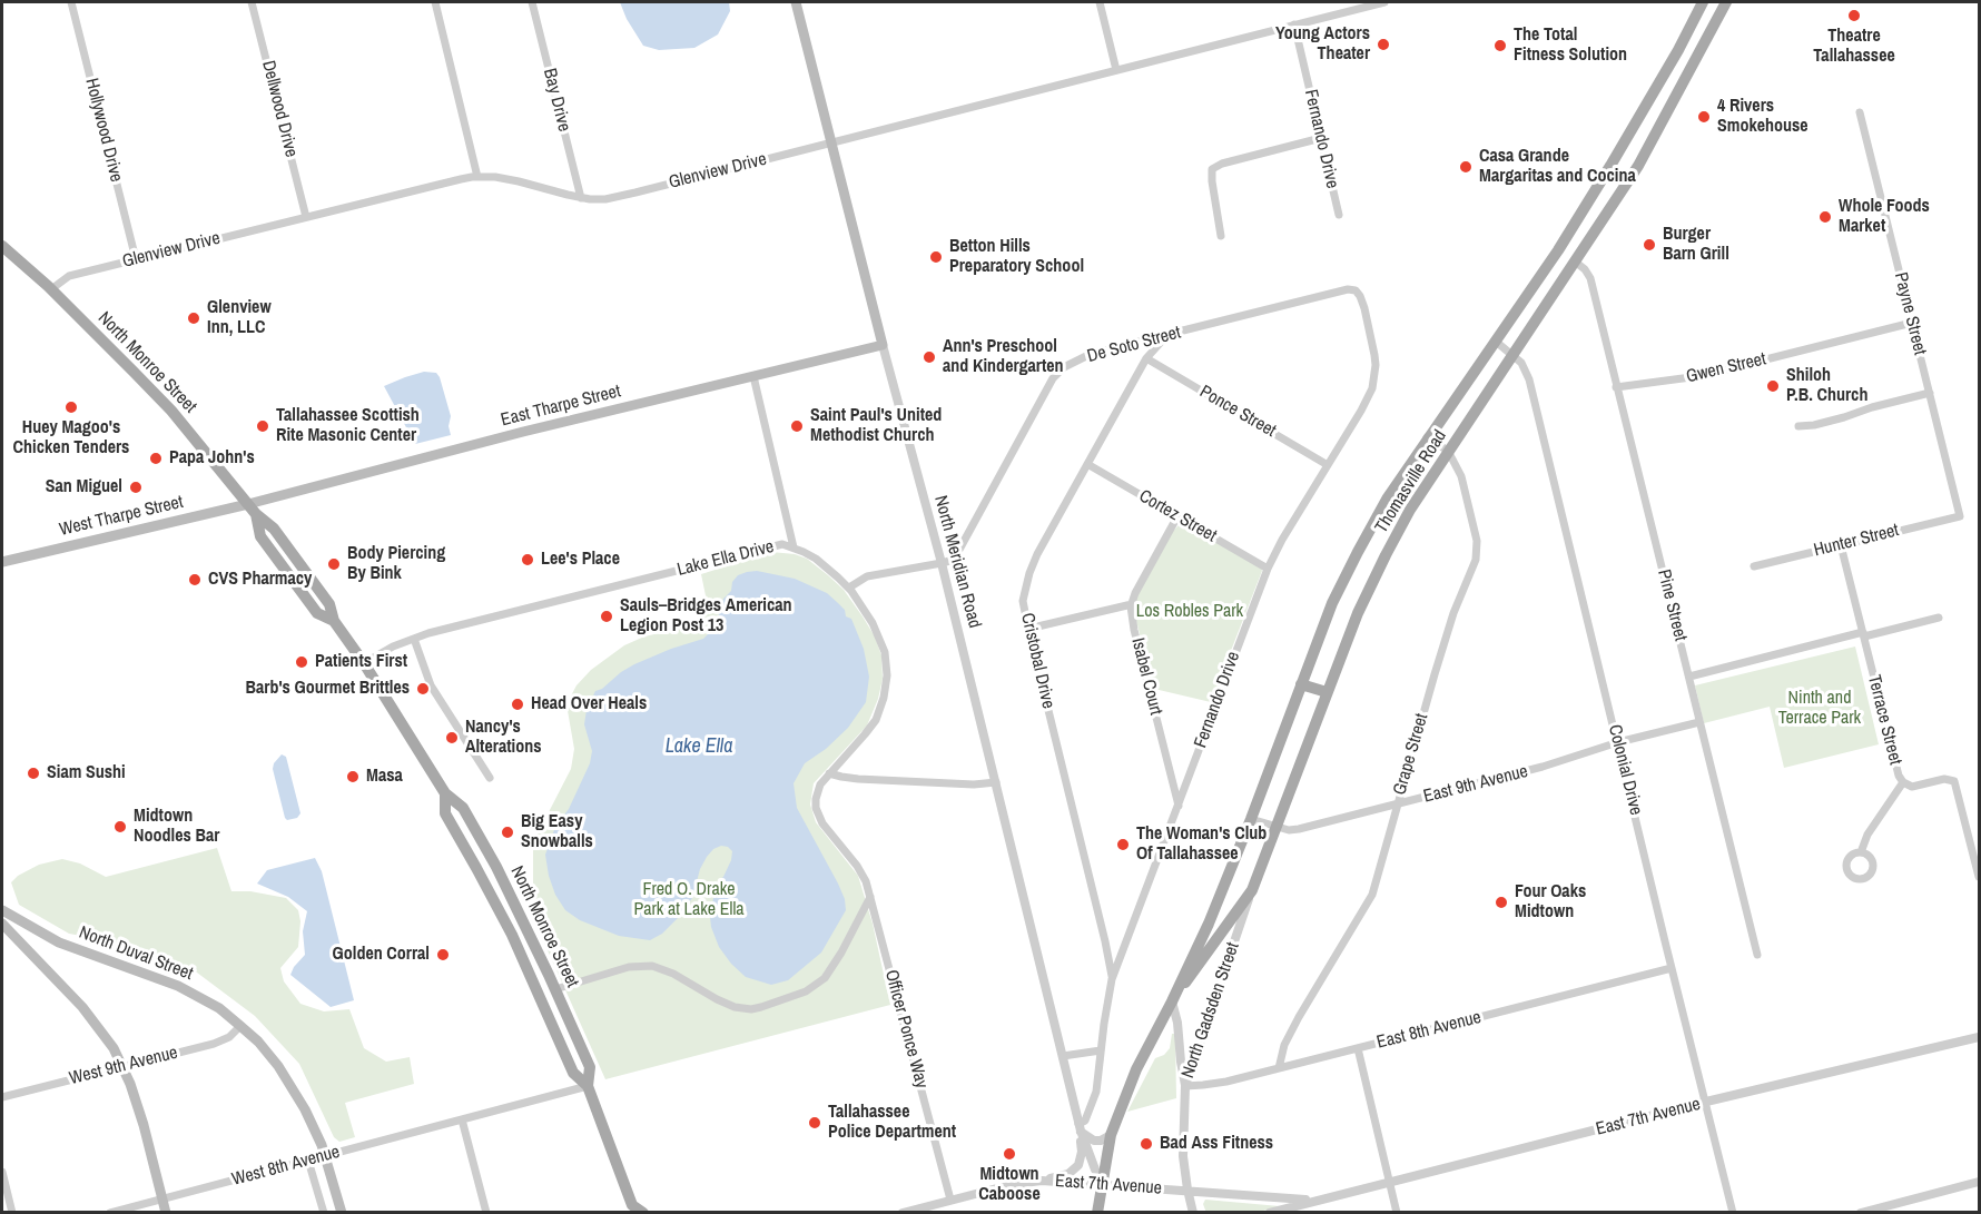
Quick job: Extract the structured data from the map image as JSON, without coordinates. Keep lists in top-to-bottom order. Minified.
{"streets":{"main road":["North Monroe Street","East Tharpe Street","Thomasville Road","West Tharpe Street","North Meridian Road","North Duval Street"],"street":["Bay Drive","Dellwood Drive","Hollywood Drive","Fernando Drive","Glenview Drive","Payne Street","De Soto Street","Gwen Street","Ponce Street","Cortez Street","Hunter Street","Lake Ella Drive","Pine Street","Cristobal Drive","Isabel Court","Terrace Street","Grape Street","Colonial Drive","East 9th Avenue","North Gadsden Street","Officer Ponce Way","East 8th Avenue","West 9th Avenue","East 7th Avenue","West 8th Avenue"]},"crossings":[["Bay Drive","Glenview Drive"],["Dellwood Drive","Glenview Drive"],["Hollywood Drive","Glenview Drive"],["Fernando Drive","Glenview Drive"],["Fernando Drive","De Soto Street"],["Fernando Drive","Ponce Street"],["Fernando Drive","Cortez Street"],["Fernando Drive","North Meridian Road"],["Fernando Drive","Cristobal Drive"],["Fernando Drive","Isabel Court"],["Glenview Drive","North Monroe Street"],["Glenview Drive","North Meridian Road"],["Payne Street","Gwen Street"],["Payne Street","Hunter Street"],["De Soto Street","North Meridian Road"],["De Soto Street","Cristobal Drive"],["North Monroe Street","East Tharpe Street"],["North Monroe Street","West Tharpe Street"],["North Monroe Street","Lake Ella Drive"],["Gwen Street","Pine Street"],["East Tharpe Street","West Tharpe Street"],["East Tharpe Street","North Meridian Road"],["Ponce Street","Cristobal Drive"],["Thomasville Road","North Meridian Road"],["Thomasville Road","Pine Street"],["Thomasville Road","Grape Street"],["Thomasville Road","Colonial Drive"],["Thomasville Road","East 9th Avenue"],["Thomasville Road","North Gadsden Street"],["Thomasville Road","East 7th Avenue"],["Cortez Street","Cristobal Drive"],["Hunter Street","Terrace Street"],["Lake Ella Drive","Officer Ponce Way"],["North Meridian Road","East 7th Avenue"],["Pine Street","East 9th Avenue"],["Grape Street","East 9th Avenue"],["Grape Street","East 8th Avenue"],["Colonial Drive","East 9th Avenue"],["Colonial Drive","East 8th Avenue"],["Colonial Drive","East 7th Avenue"],["North Duval Street","West 9th Avenue"],["North Duval Street","West 8th Avenue"],["North Gadsden Street","East 8th Avenue"],["North Gadsden Street","East 7th Avenue"],["Officer Ponce Way","East 7th Avenue"]],"water":["Lake Ella"],"parks":["Los Robles Park","Ninth and Terrace Park","Fred O. Drake Park at Lake Ella"],"places":["Theatre Tallahassee","Young Actors Theater","The Total Fitness Solution","4 Rivers Smokehouse","Casa Grande Margaritas and Cocina","Whole Foods Market","Burger Barn Grill","Betton Hills Preparatory School","Glenview Inn, LLC","Ann's Preschool and Kindergarten","Shiloh P.B. Church","Huey Magoo's Chicken Tenders","Tallahassee Scottish Rite Masonic Center","Saint Paul's United Methodist Church","Papa John's","San Miguel","Lee's Place","Body Piercing By Bink","CVS Pharmacy","Sauls–Bridges American Legion Post 13","Patients First","Barb's Gourmet Brittles","Head Over Heals","Nancy's Alterations","Siam Sushi","Masa","Midtown Noodles Bar","Big Easy Snowballs","The Woman's Club Of Tallahassee","Four Oaks Midtown","Golden Corral","Tallahassee Police Department","Bad Ass Fitness","Midtown Caboose"]}
